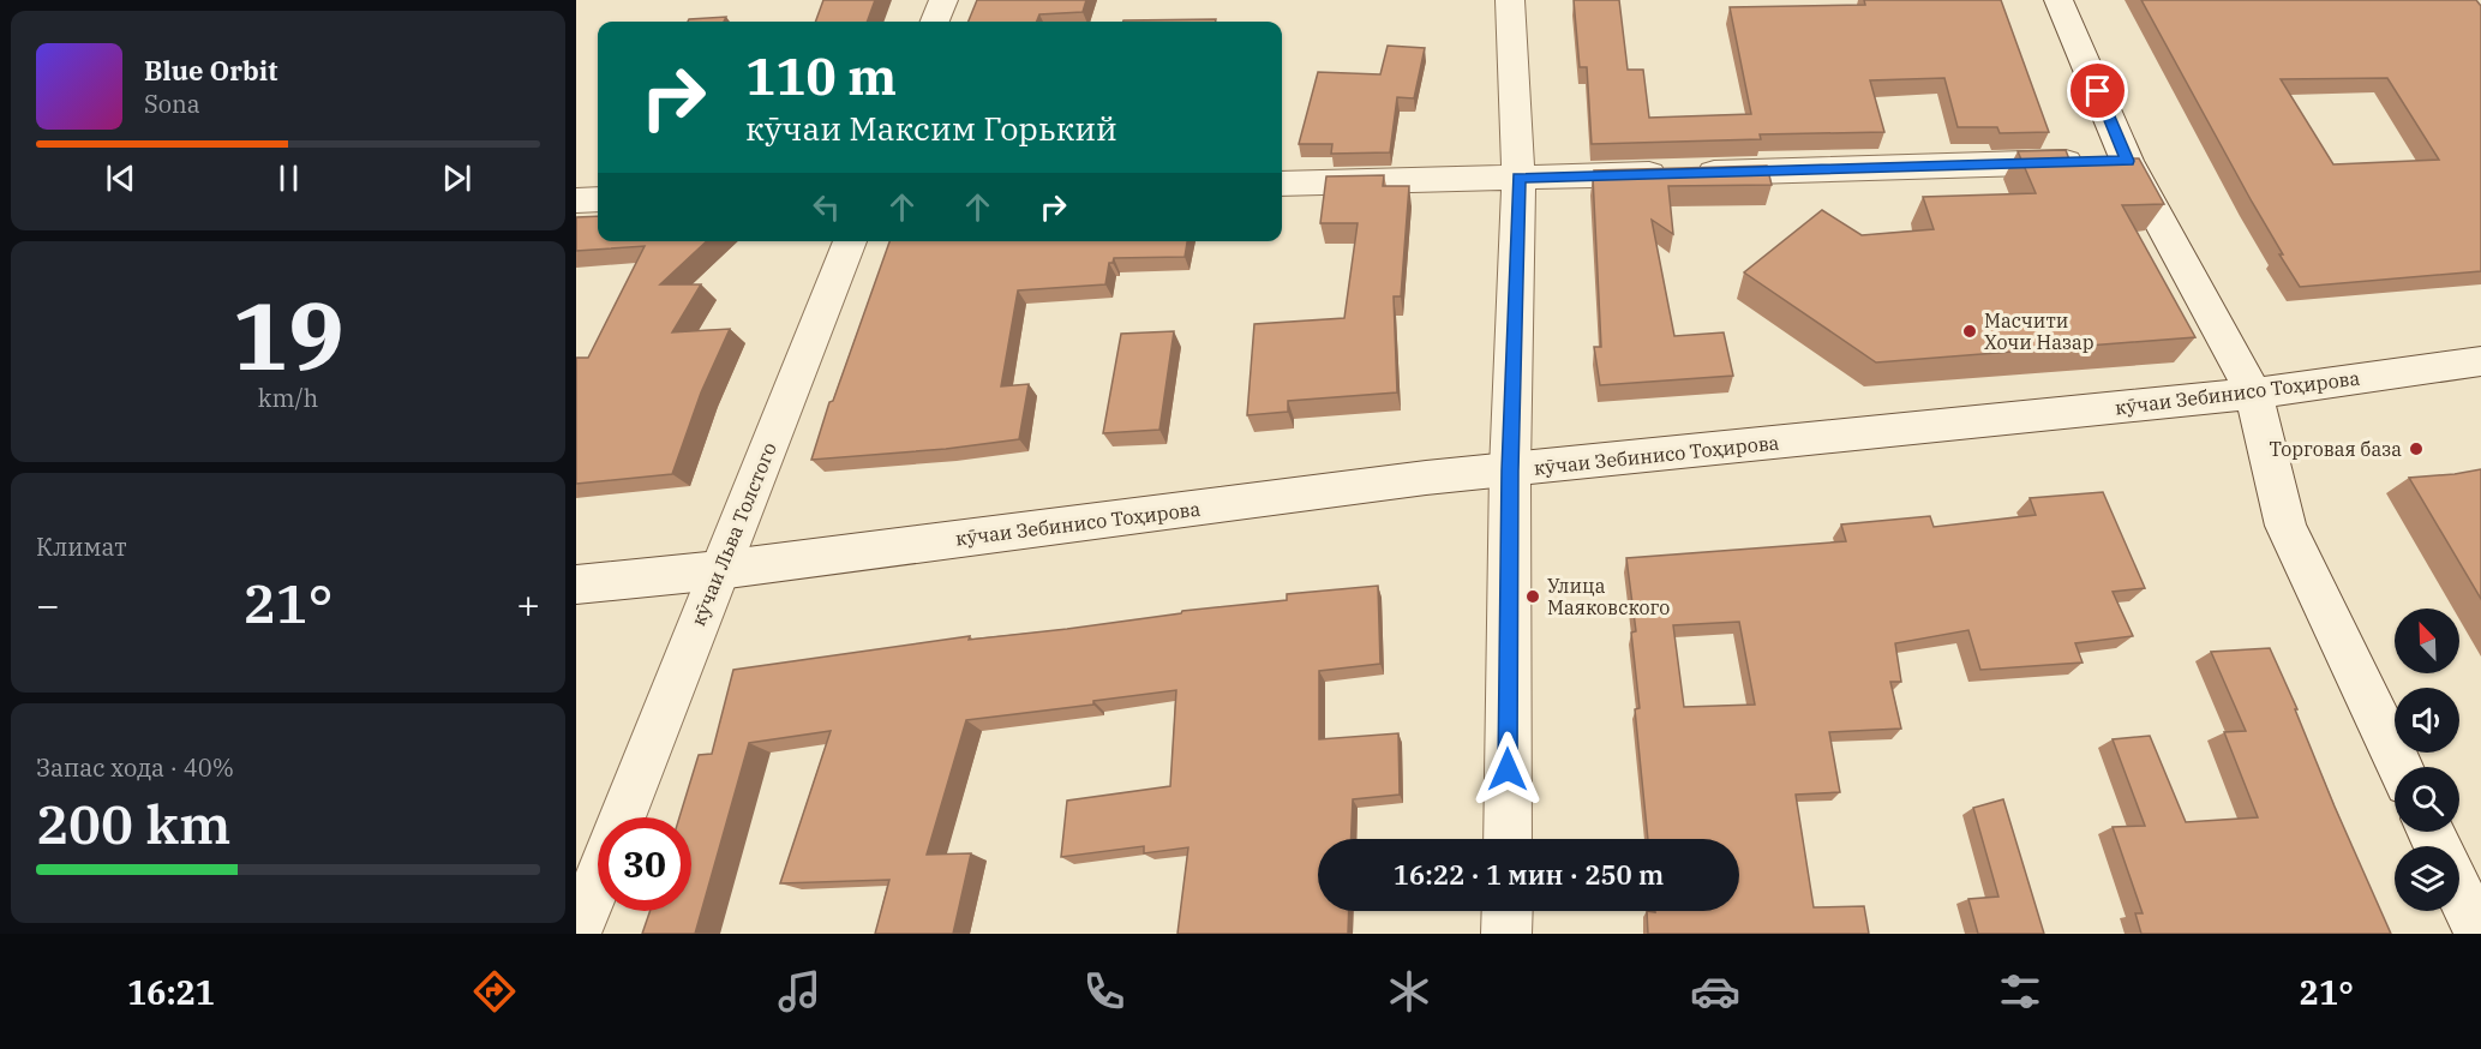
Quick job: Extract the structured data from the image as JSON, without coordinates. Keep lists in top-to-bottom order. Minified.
{"streets":{"street":["кӯчаи Зебинисо Тоҳирова","кӯчаи Льва Толстого"]},"crossings":[["кӯчаи Зебинисо Тоҳирова","кӯчаи Льва Толстого"]],"places":["Масчити Хочи Назар","Торговая база","Улица Маяковского"],"north":"top left","page":{"turn":["110 m","кӯчаи Максим Горький"],"song":["Blue Orbit","Sona"],"tile":[["19","km/h"],"Климат",["Запас хода · 40%","200 km"]],"heat":["−","21°","+"],"limit":"30","trip":"16:22 · 1 мин · 250 m","tabs":["16:21","21°"]}}
